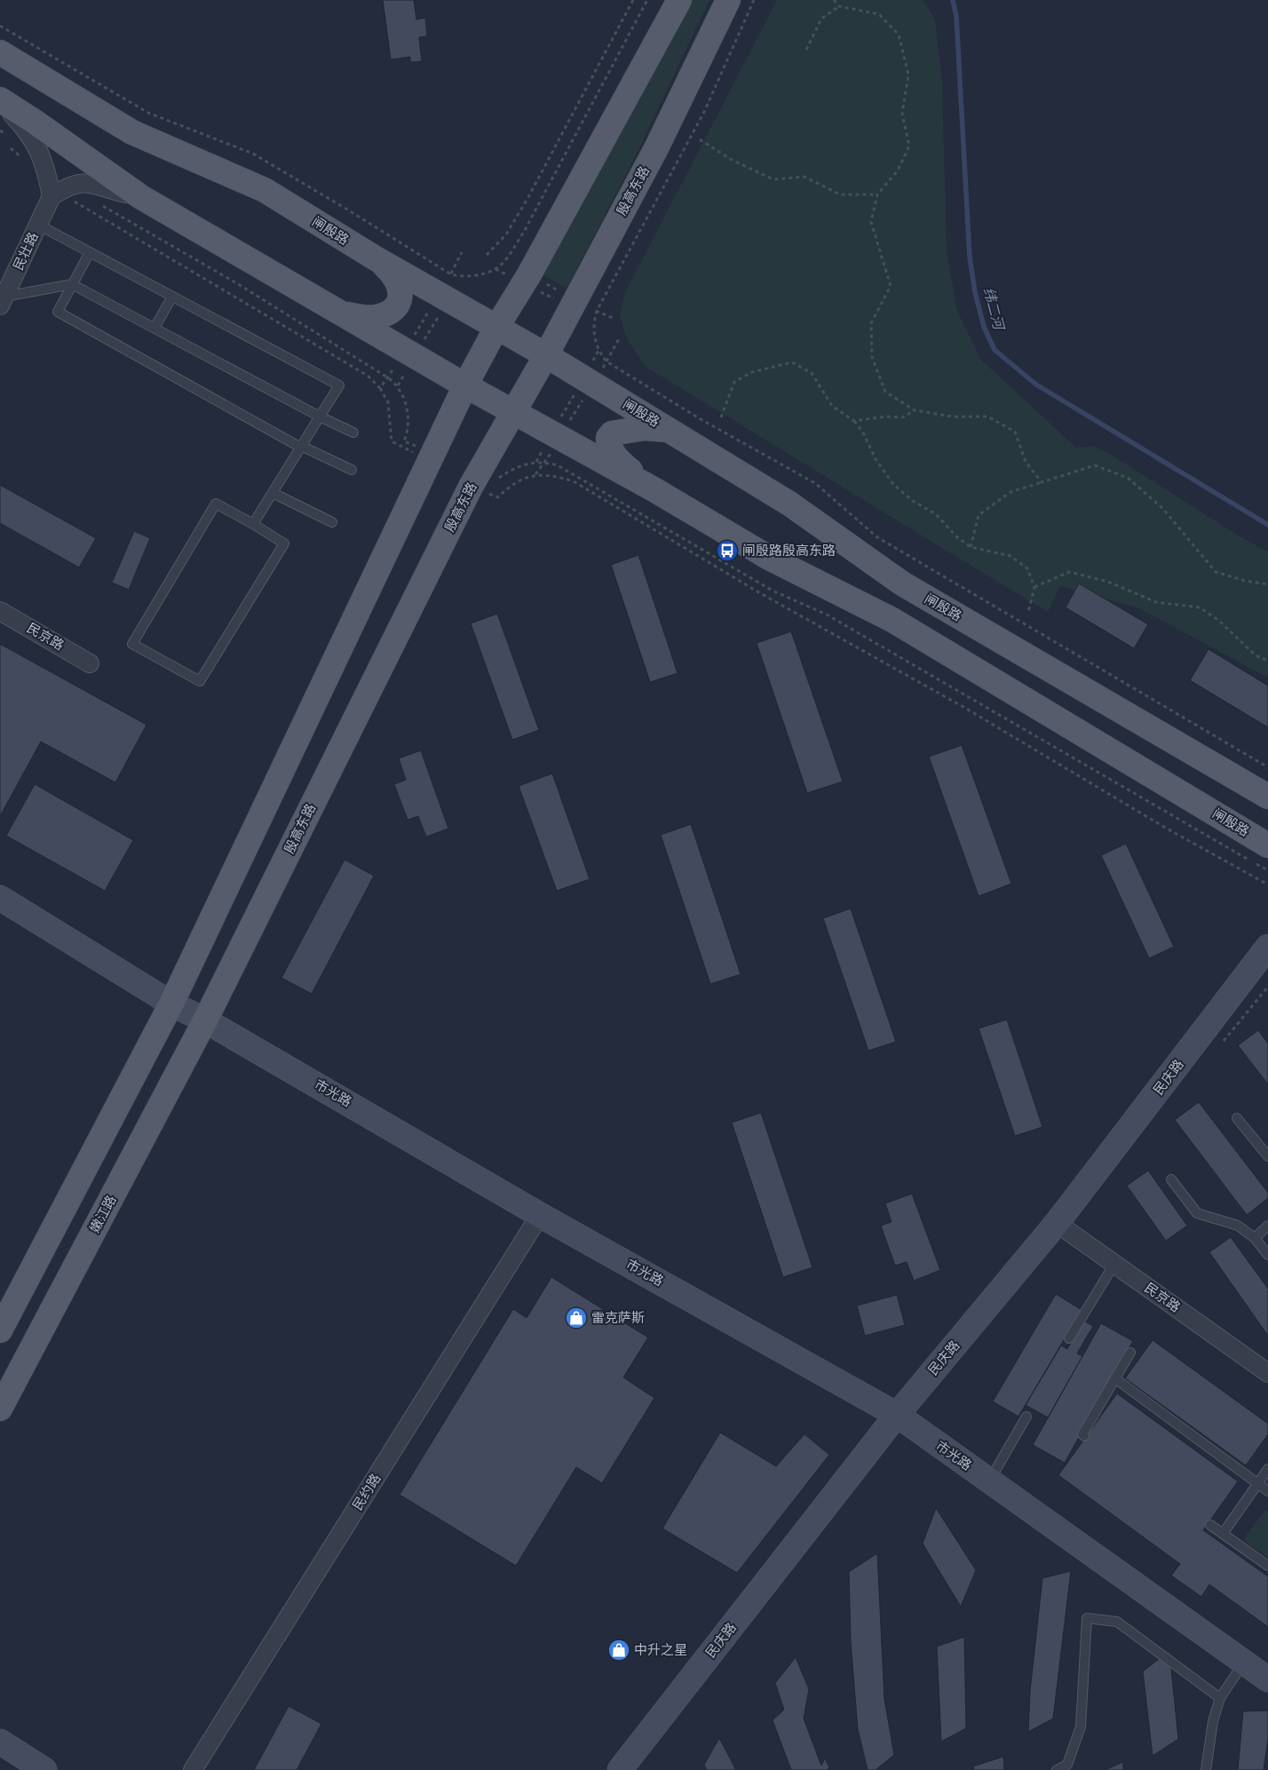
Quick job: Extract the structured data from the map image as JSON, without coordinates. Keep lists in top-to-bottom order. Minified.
{"streets":{"main road":["殷高东路","闸殷路","嫩江路"],"street":["民壮路","民京路","民庆路","市光路","民约路"]},"crossings":[["殷高东路","闸殷路"],["殷高东路","市光路"],["殷高东路","嫩江路"],["民京路","民庆路"],["民庆路","市光路"],["市光路","嫩江路"],["市光路","民约路"]],"water":["纬二河"],"places":{"bus stop":["闸殷路殷高东路"],"shop":["雷克萨斯","中升之星"]}}
